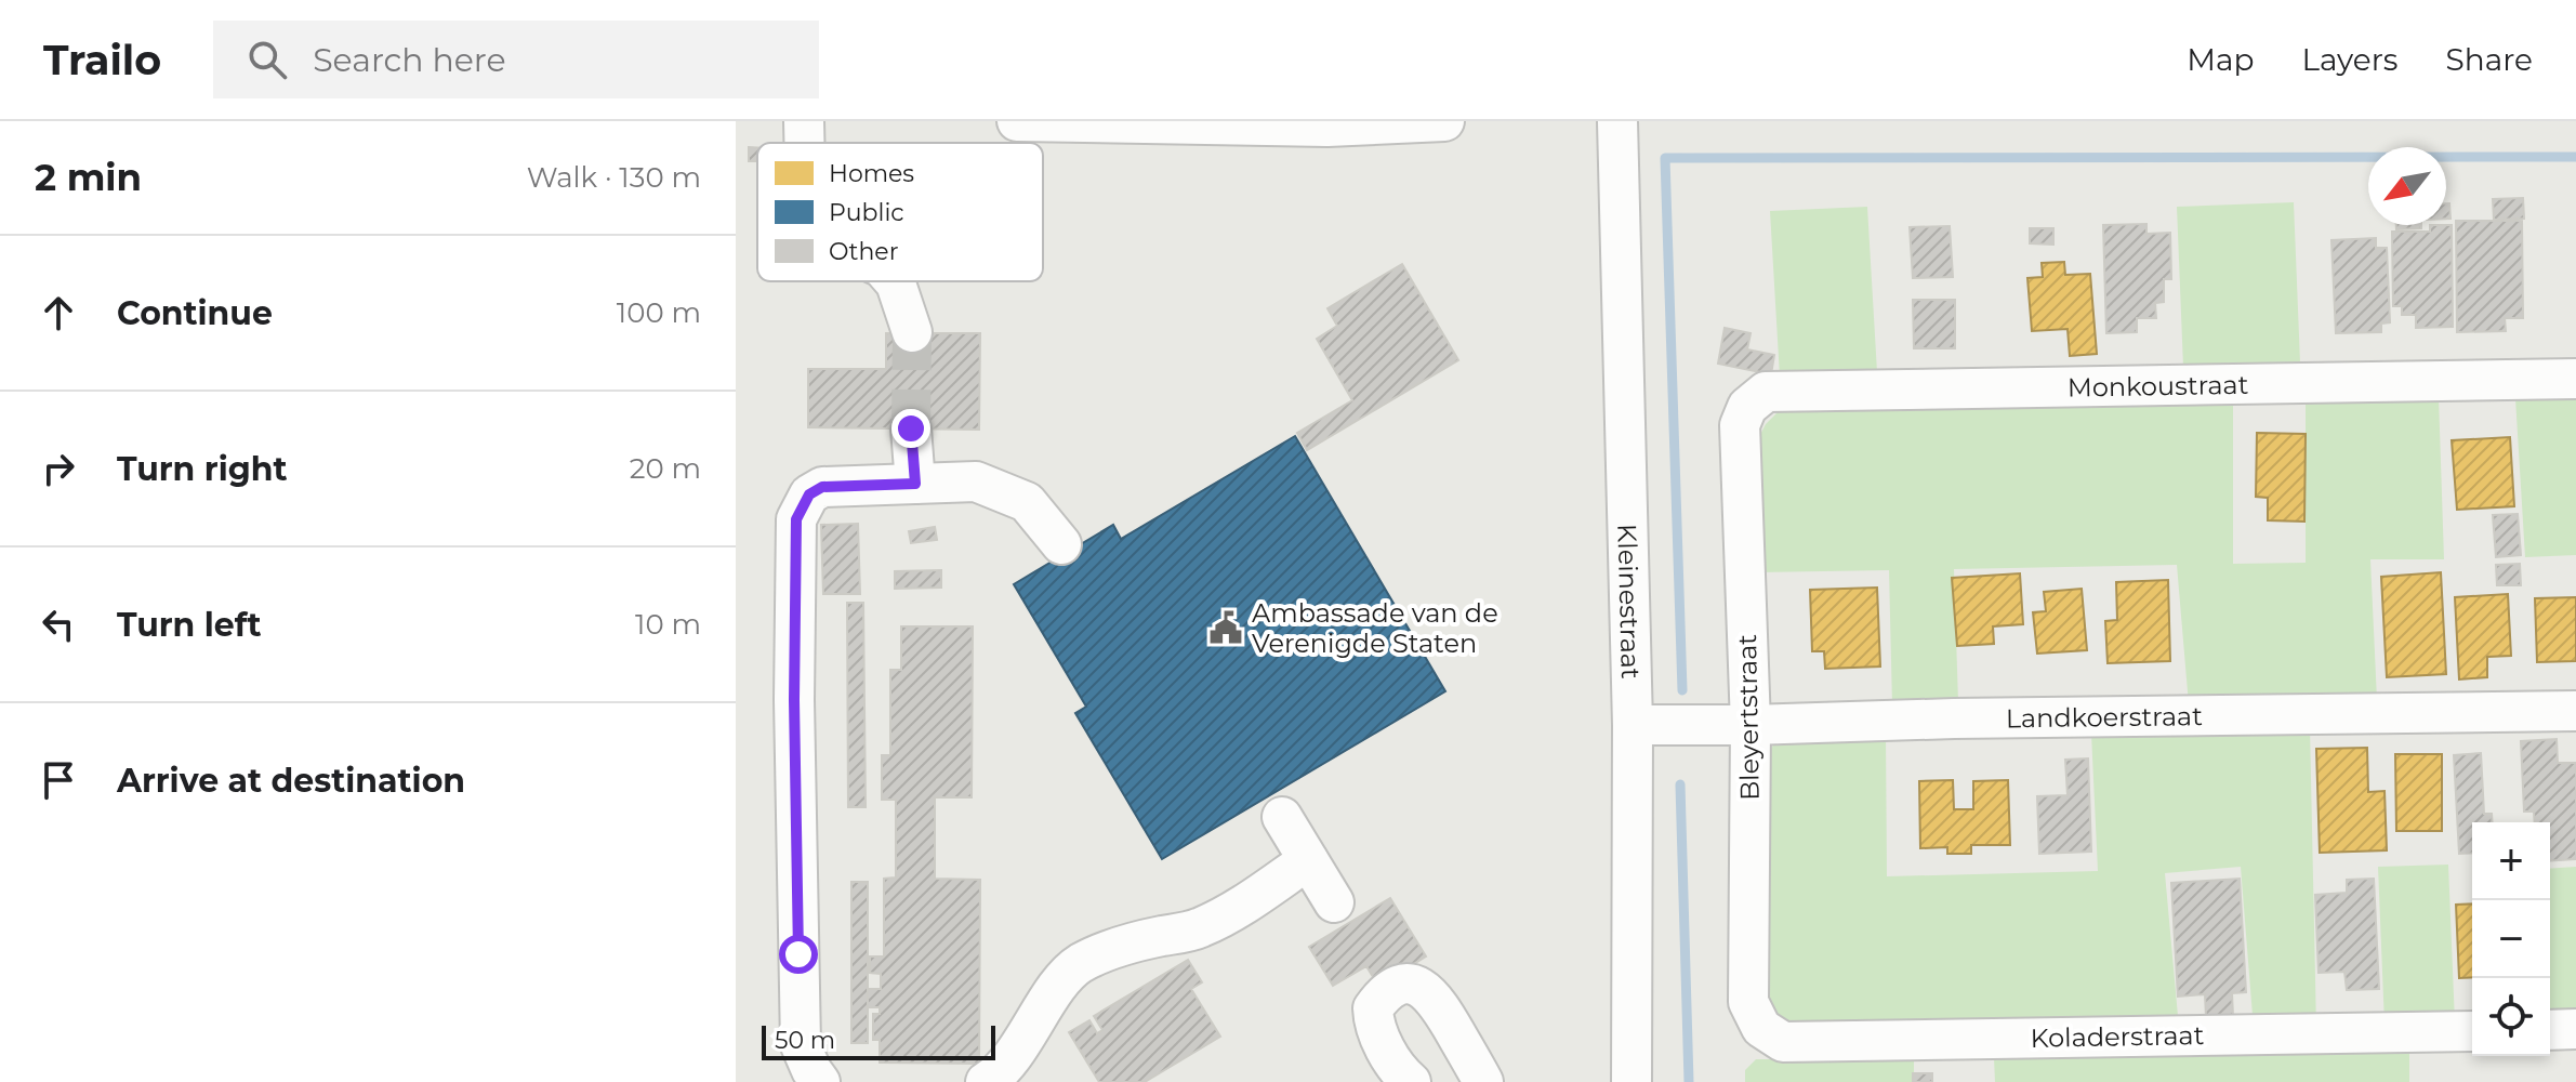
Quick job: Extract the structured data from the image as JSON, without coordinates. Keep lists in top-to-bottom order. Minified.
{"streets":{"street":["Monkoustraat","Kleinestraat","Bleyertstraat","Landkoerstraat","Koladerstraat"]},"crossings":[["Monkoustraat","Bleyertstraat"],["Kleinestraat","Landkoerstraat"],["Bleyertstraat","Landkoerstraat"],["Bleyertstraat","Koladerstraat"]],"places":{"public building":["Ambassade van de Verenigde Staten"]},"legend":["Homes","Public","Other"],"scale_bar":"50 m","north":"bottom left","page":{"header":"Trailo","search":"Search here","nav":["Map","Layers","Share"],"heading":["2 min","Walk · 130 m"],"list":[["Continue","100 m"],["Turn right","20 m"],["Turn left","10 m"],"Arrive at destination"],"map_buttons":["+","−"],"scale":"50 m"}}
